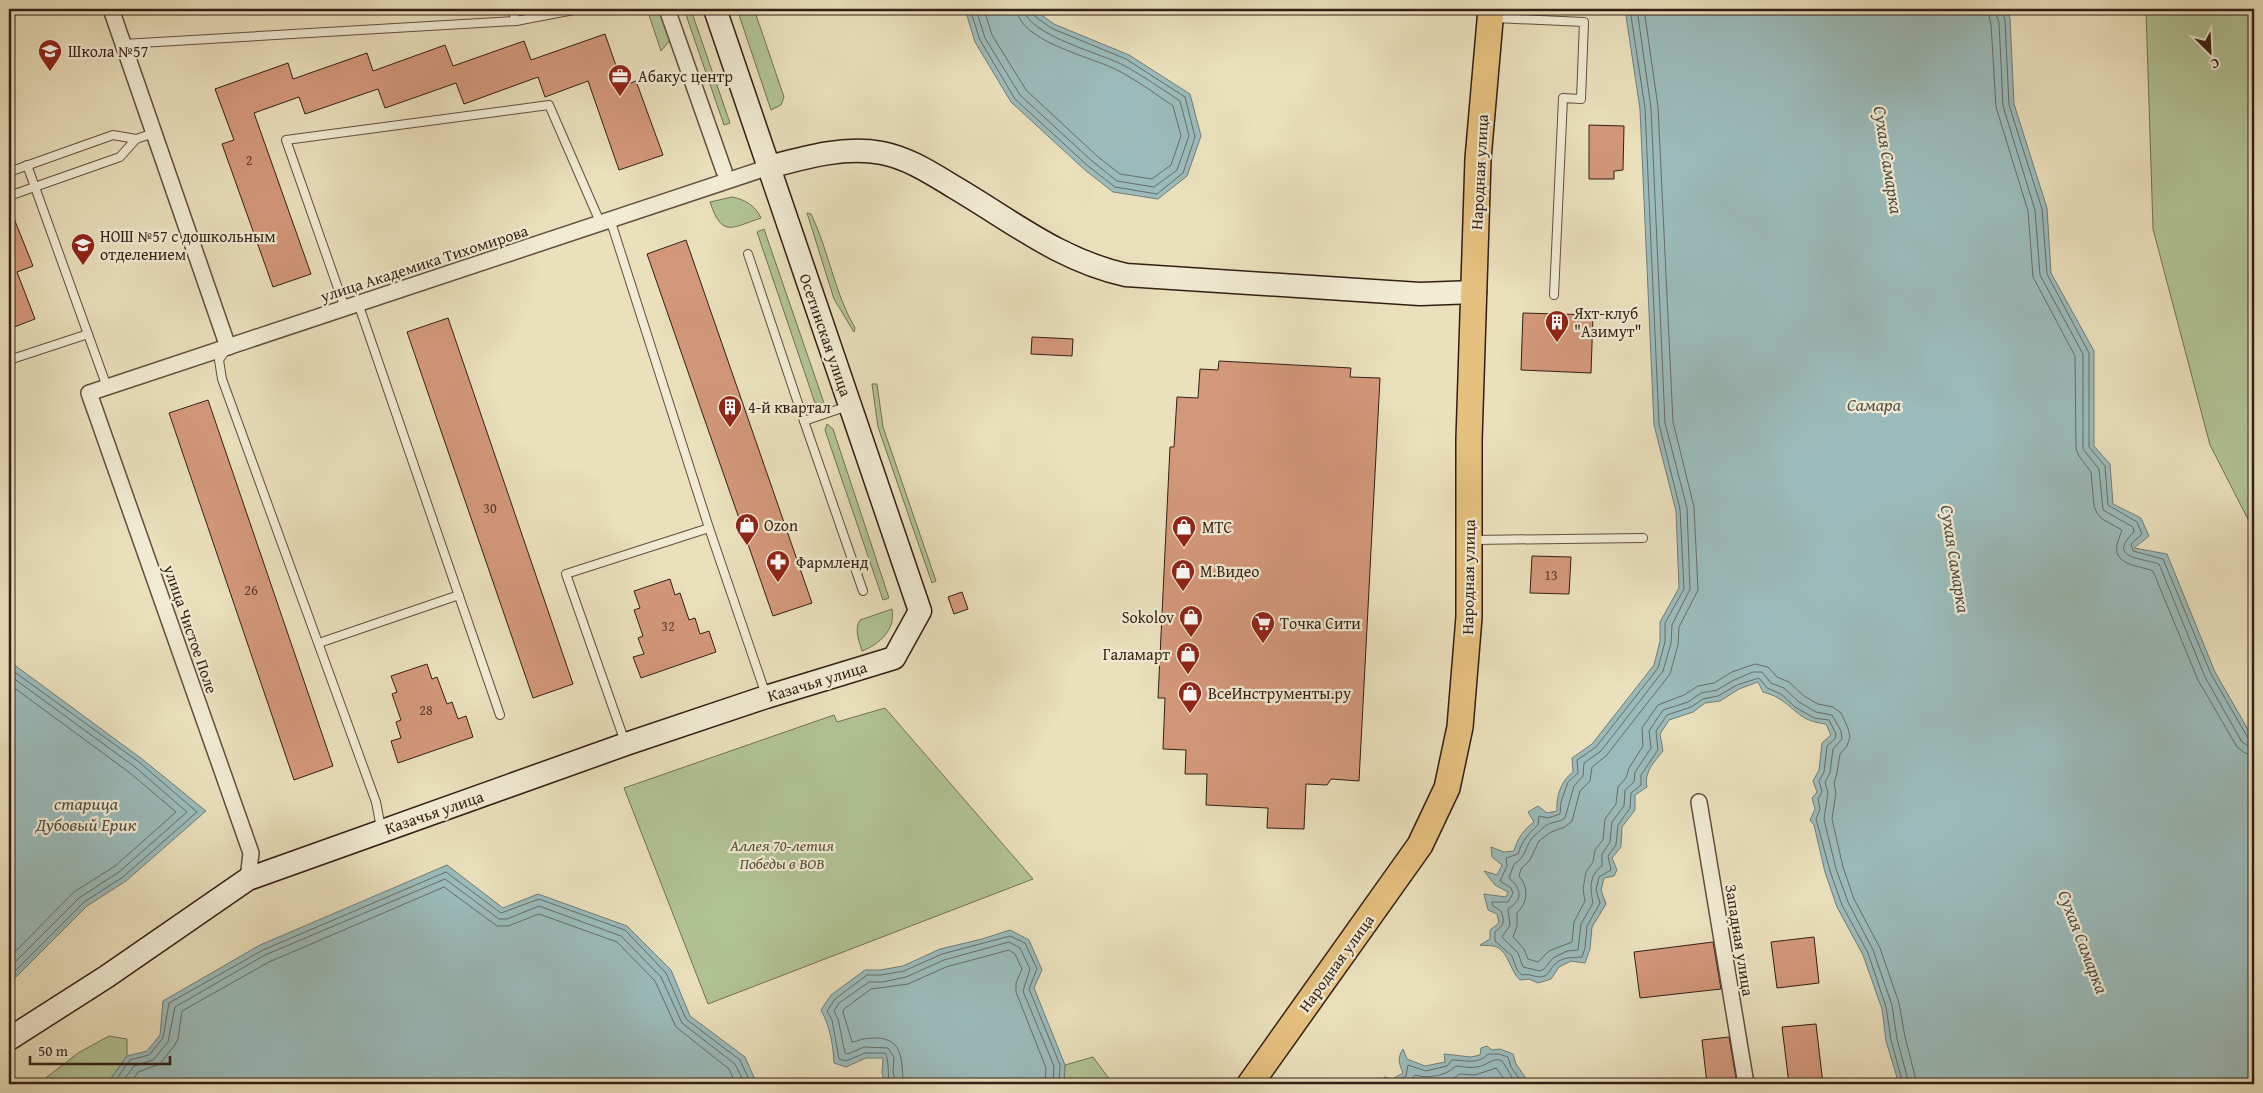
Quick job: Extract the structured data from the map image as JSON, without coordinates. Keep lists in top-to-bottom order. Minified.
{"streets":{"main road":["Народная улица"],"street":["улица Академика Тихомирова","Осетинская улица","улица Чистое Поле","Казачья улица","Западная улица"]},"crossings":[["улица Академика Тихомирова","Осетинская улица"],["улица Академика Тихомирова","улица Чистое Поле"],["Осетинская улица","Казачья улица"],["улица Чистое Поле","Казачья улица"]],"water":["Сухая Самарка","Самара","старица Дубовый Ерик"],"parks":["Аллея 70-летия Победы в ВОВ"],"places":{"school or university":["Школа №57","НОШ №57 с дошкольным отделением"],"office":["Абакус центр"],"building":["Яхт-клуб \"Азимут\"","4-й квартал"],"shop":["Ozon","МТС","М.Видео","Sokolov","Галамарт","ВсеИнструменты.ру"],"pharmacy":["Фармленд"],"supermarket":["Точка Сити"]},"house_numbers":["2","30","13","26","32","28"],"scale_bar":"50 m","north":"bottom right"}
